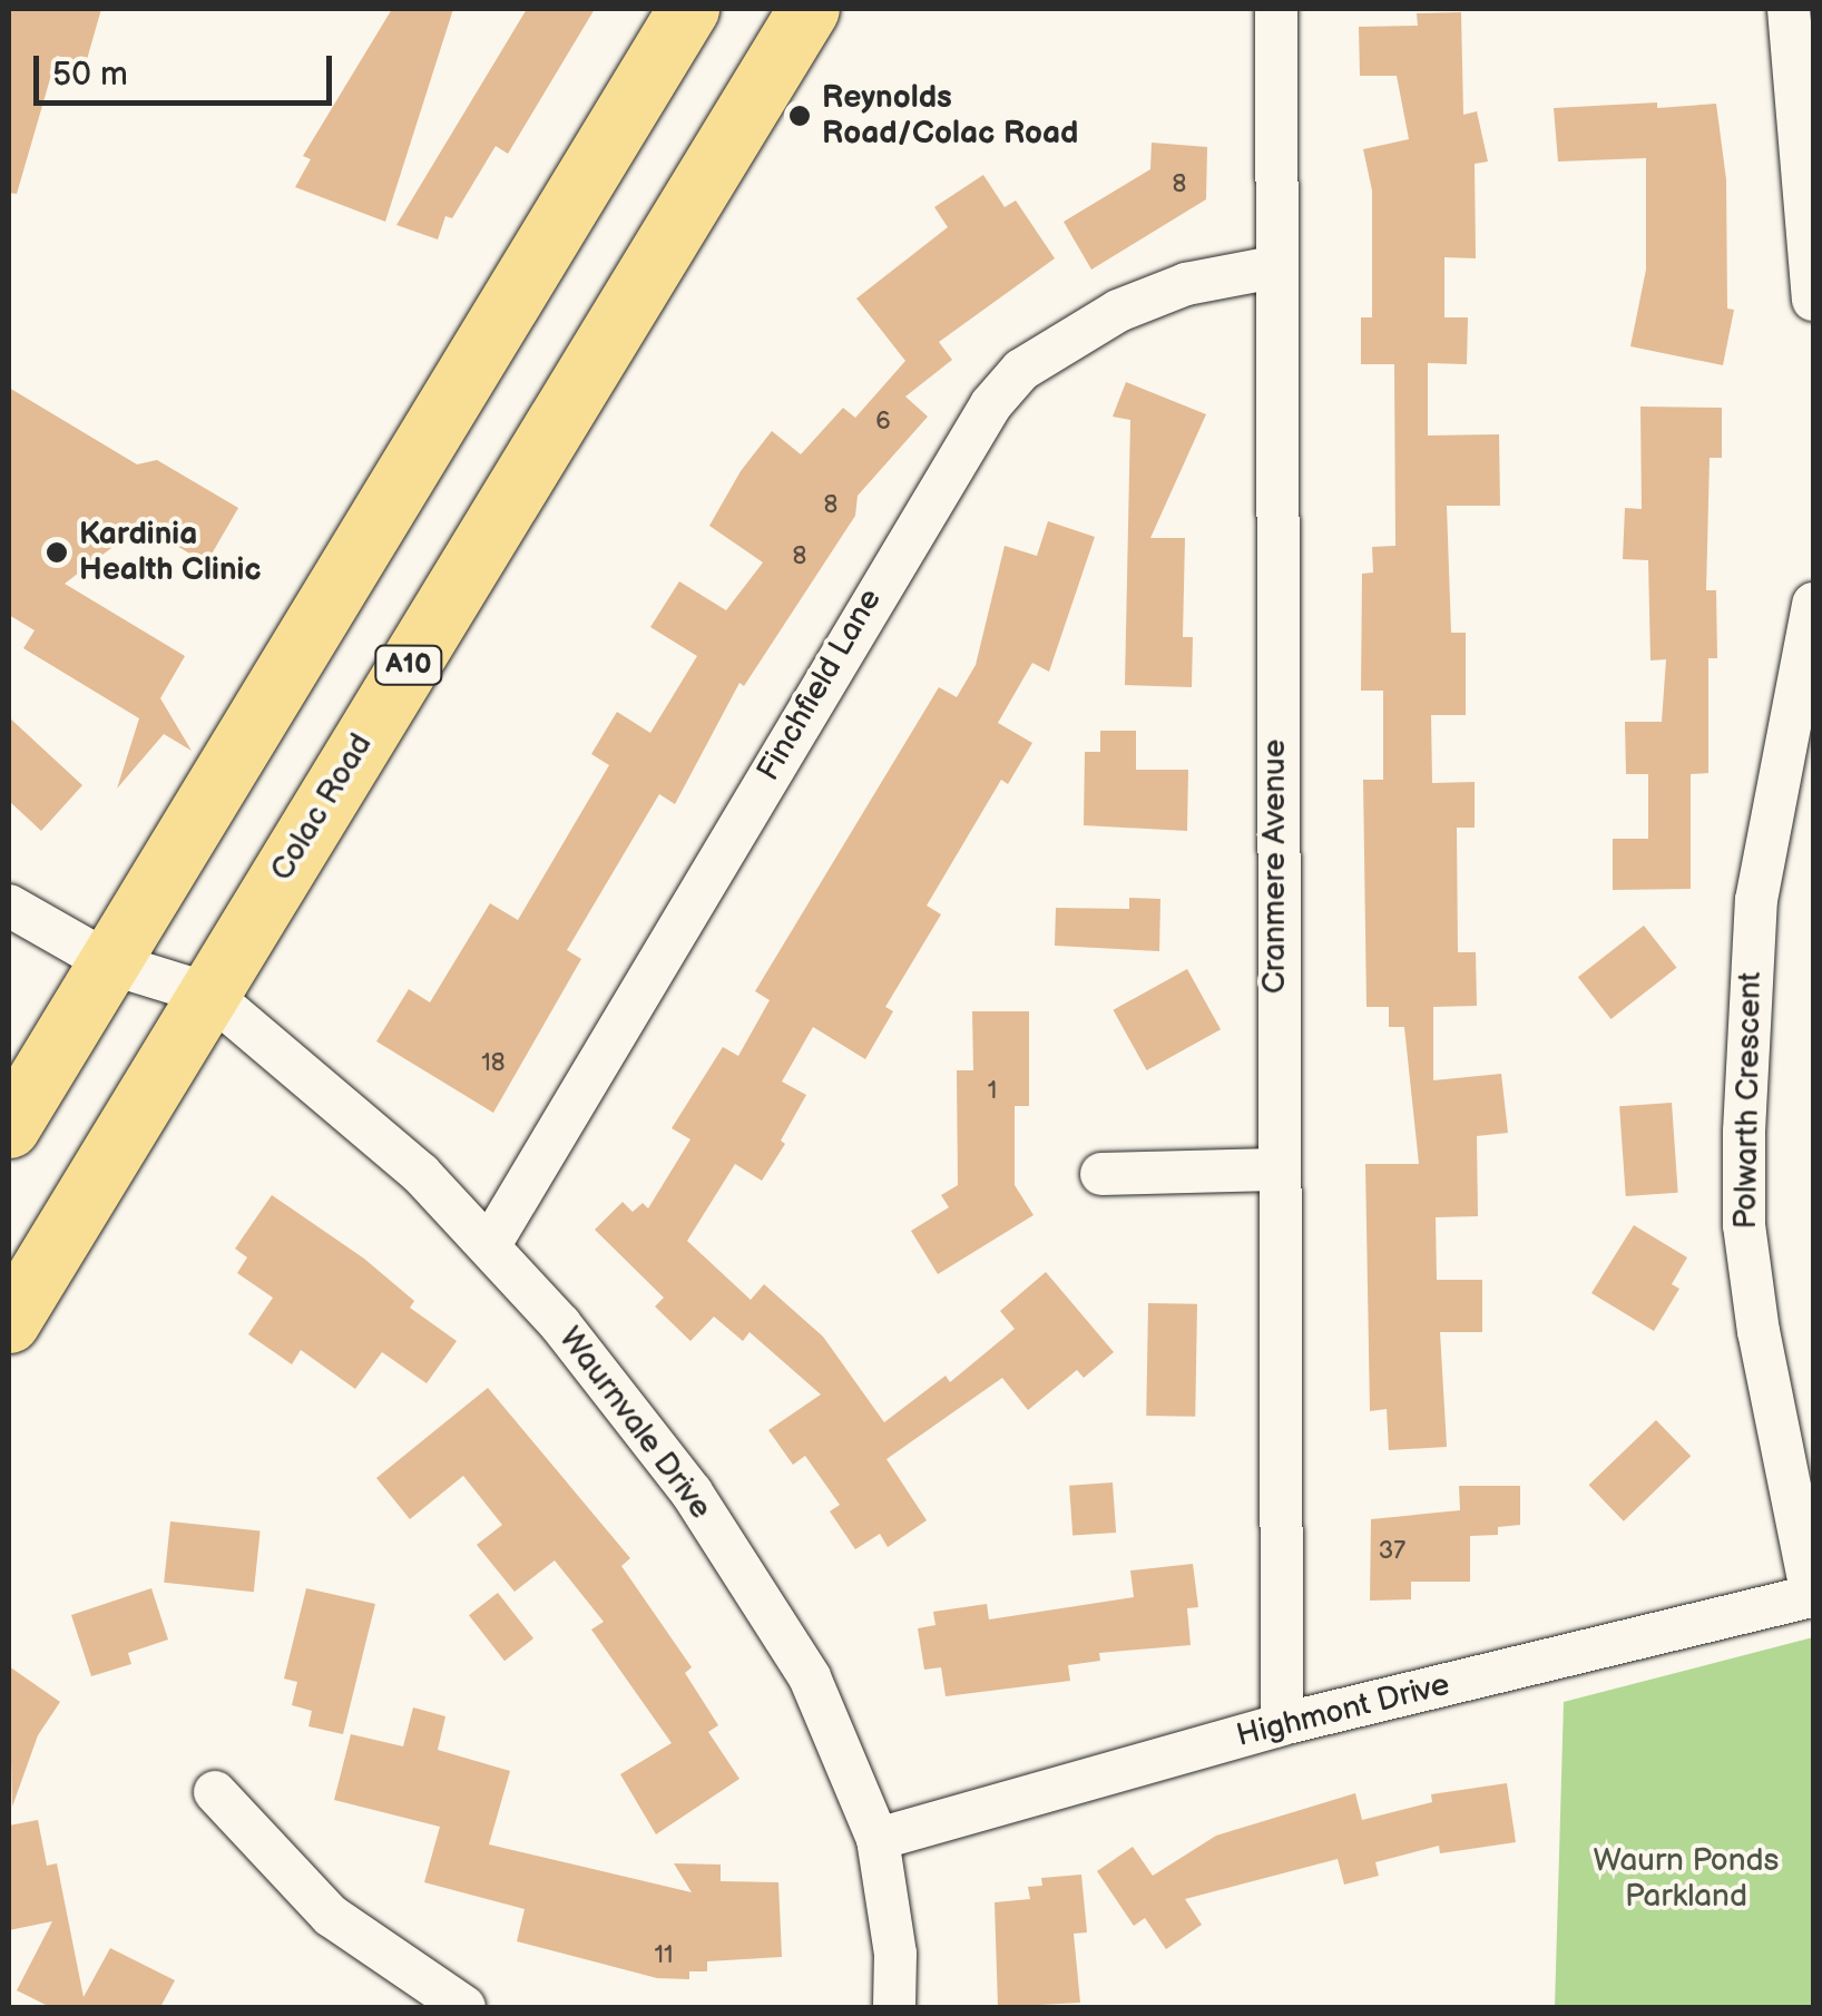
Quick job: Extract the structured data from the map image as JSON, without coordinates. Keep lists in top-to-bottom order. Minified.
{"streets":{"highway":["A10","Colac Road"],"street":["Finchfield Lane","Cranmere Avenue","Polwarth Crescent","Waurnvale Drive","Highmont Drive"]},"crossings":[["Finchfield Lane","Cranmere Avenue"],["Finchfield Lane","Waurnvale Drive"],["Colac Road","Waurnvale Drive"],["Cranmere Avenue","Highmont Drive"],["Polwarth Crescent","Highmont Drive"],["Waurnvale Drive","Highmont Drive"]],"parks":["Waurn Ponds Parkland"],"places":["Reynolds Road/Colac Road","Kardinia Health Clinic"],"house_numbers":["8","6","8","8","18","1","37","11"],"scale_bar":"50 m"}
